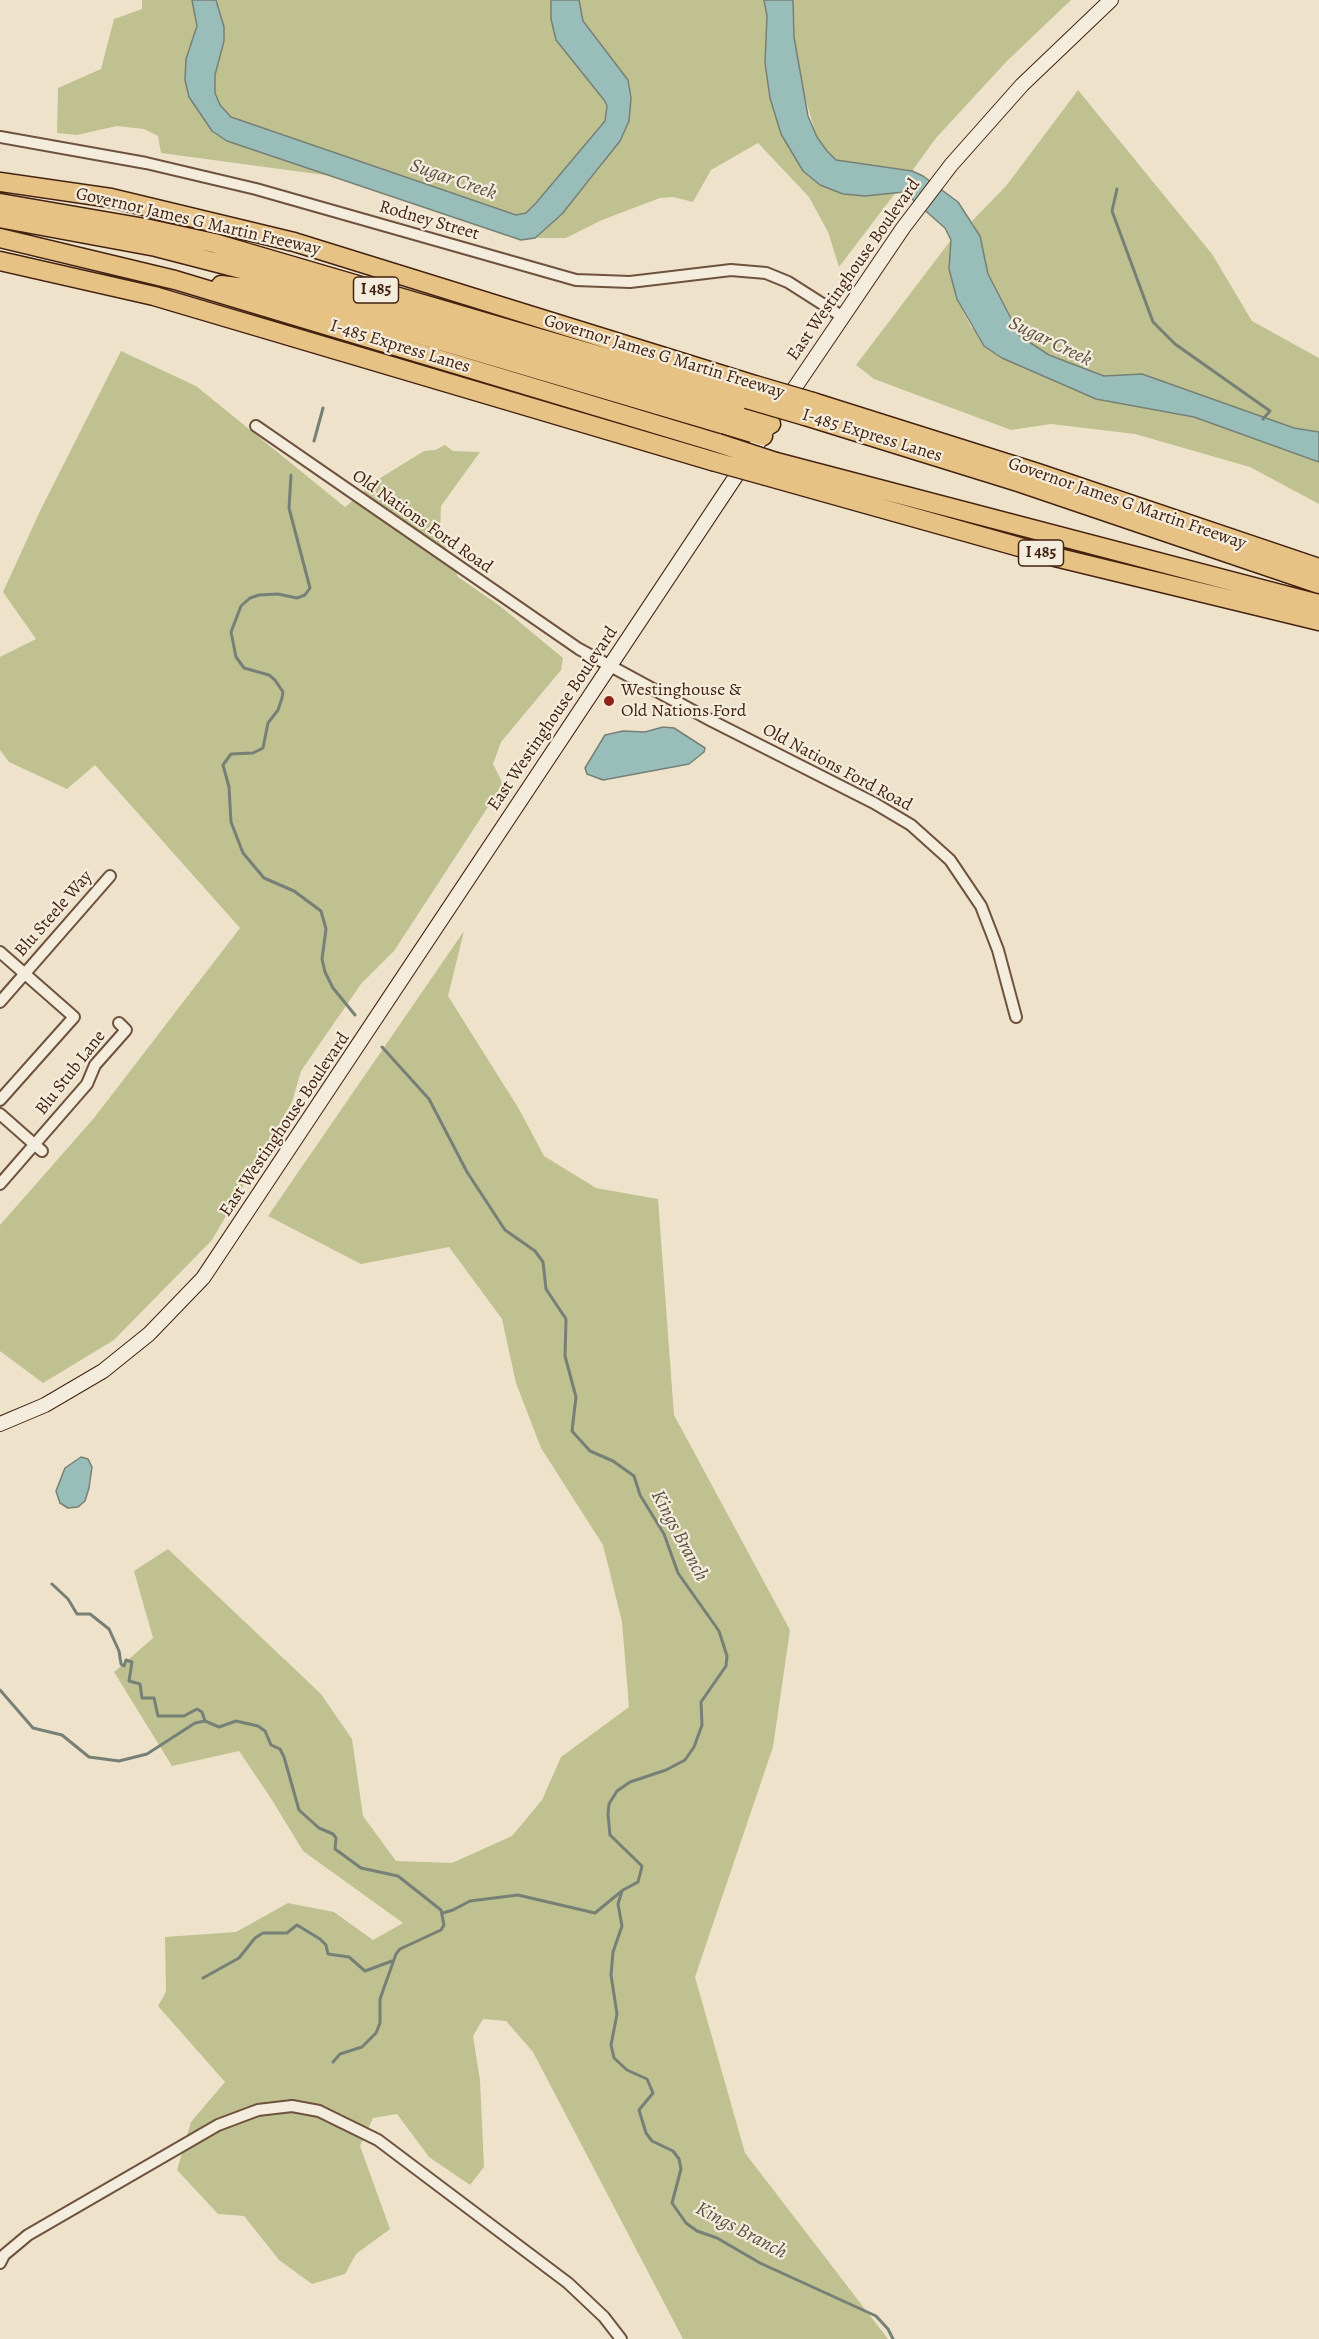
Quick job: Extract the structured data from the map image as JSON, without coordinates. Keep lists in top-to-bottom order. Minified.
{"streets":{"highway":["Governor James G Martin Freeway","I 485","I-485 Express Lanes"],"main road":["East Westinghouse Boulevard"],"street":["Rodney Street","Old Nations Ford Road","Blu Steele Way","Blu Stub Lane"]},"crossings":[["Rodney Street","East Westinghouse Boulevard"],["Governor James G Martin Freeway","I 485"],["Governor James G Martin Freeway","I-485 Express Lanes"],["East Westinghouse Boulevard","Old Nations Ford Road"],["I 485","I-485 Express Lanes"]],"water":["Sugar Creek","Kings Branch"],"places":["Westinghouse & Old Nations Ford"]}
